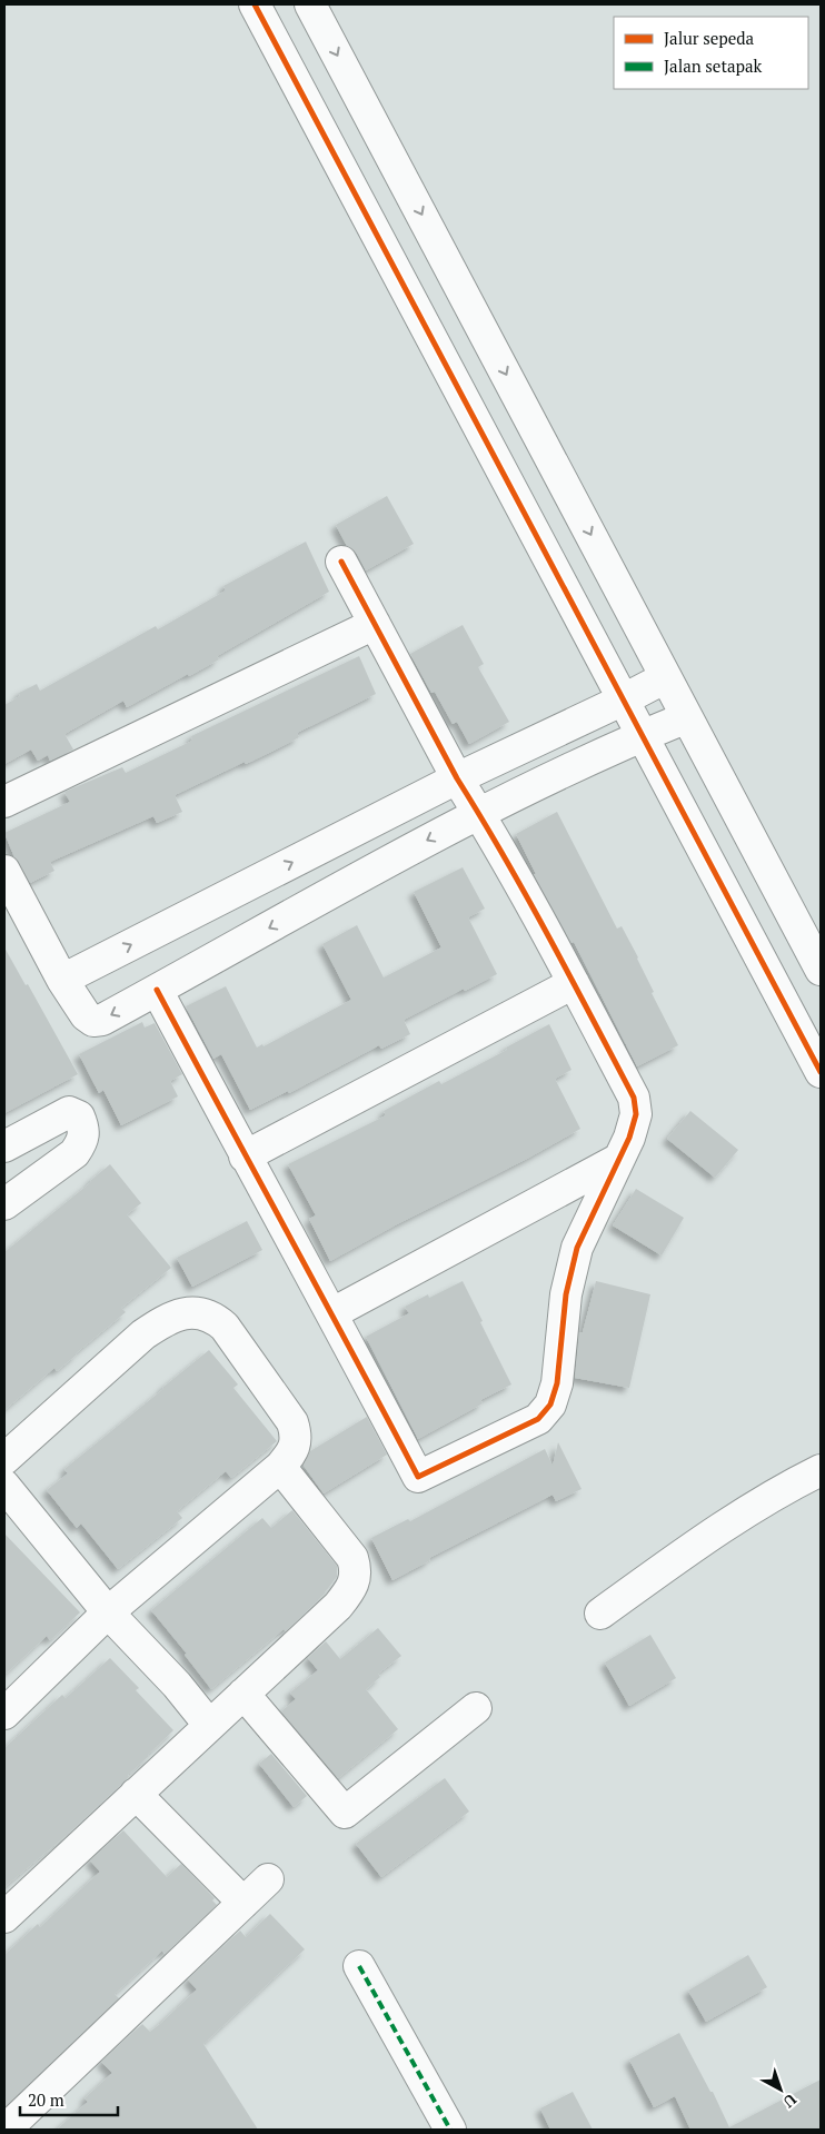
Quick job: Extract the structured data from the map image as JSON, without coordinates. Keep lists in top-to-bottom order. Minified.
{"legend":["Jalur sepeda","Jalan setapak"],"scale_bar":"20 m","north":"bottom right"}
